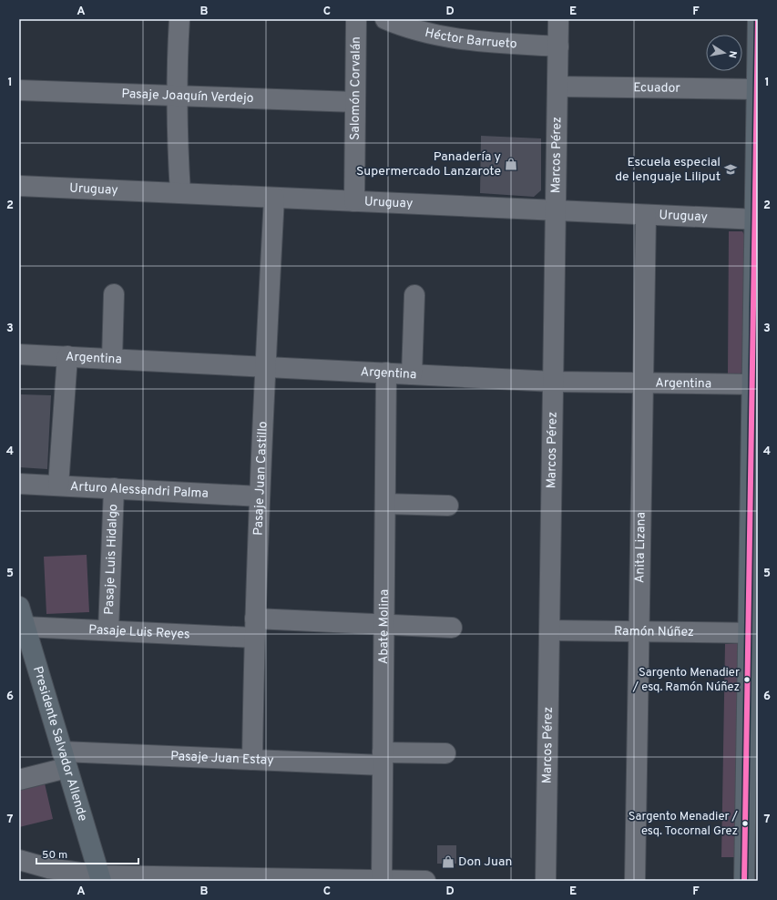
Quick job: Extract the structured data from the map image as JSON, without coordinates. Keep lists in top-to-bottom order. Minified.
{"streets":{"main road":["Presidente Salvador Allende"],"street":["Héctor Barrueto","Salomón Corvalán","Ecuador","Pasaje Joaquín Verdejo","Marcos Pérez","Uruguay","Argentina","Pasaje Juan Castillo","Arturo Alessandri Palma","Anita Lizana","Pasaje Luis Hidalgo","Abate Molina","Ramón Núñez","Pasaje Luis Reyes","Pasaje Juan Estay"]},"crossings":[["Héctor Barrueto","Marcos Pérez"],["Salomón Corvalán","Pasaje Joaquín Verdejo"],["Salomón Corvalán","Uruguay"],["Ecuador","Marcos Pérez"],["Marcos Pérez","Uruguay"],["Marcos Pérez","Argentina"],["Marcos Pérez","Ramón Núñez"],["Uruguay","Pasaje Juan Castillo"],["Uruguay","Anita Lizana"],["Argentina","Pasaje Juan Castillo"],["Argentina","Anita Lizana"],["Argentina","Abate Molina"],["Pasaje Juan Castillo","Arturo Alessandri Palma"],["Pasaje Juan Castillo","Pasaje Luis Reyes"],["Pasaje Juan Castillo","Pasaje Juan Estay"],["Arturo Alessandri Palma","Pasaje Luis Hidalgo"],["Anita Lizana","Ramón Núñez"],["Pasaje Luis Hidalgo","Pasaje Luis Reyes"],["Abate Molina","Pasaje Luis Reyes"],["Abate Molina","Pasaje Juan Estay"],["Pasaje Luis Reyes","Presidente Salvador Allende"],["Presidente Salvador Allende","Pasaje Juan Estay"]],"places":{"shop":["Panadería y Supermercado Lanzarote","Don Juan"],"school or university":["Escuela especial de lenguaje Liliput"],"other":["Sargento Menadier / esq. Ramón Núñez","Sargento Menadier / esq. Tocornal Grez"]},"scale_bar":"50 m","north":"right","grid":{"columns":["A","B","C","D","E","F"],"rows":["1","2","3","4","5","6","7"]}}
